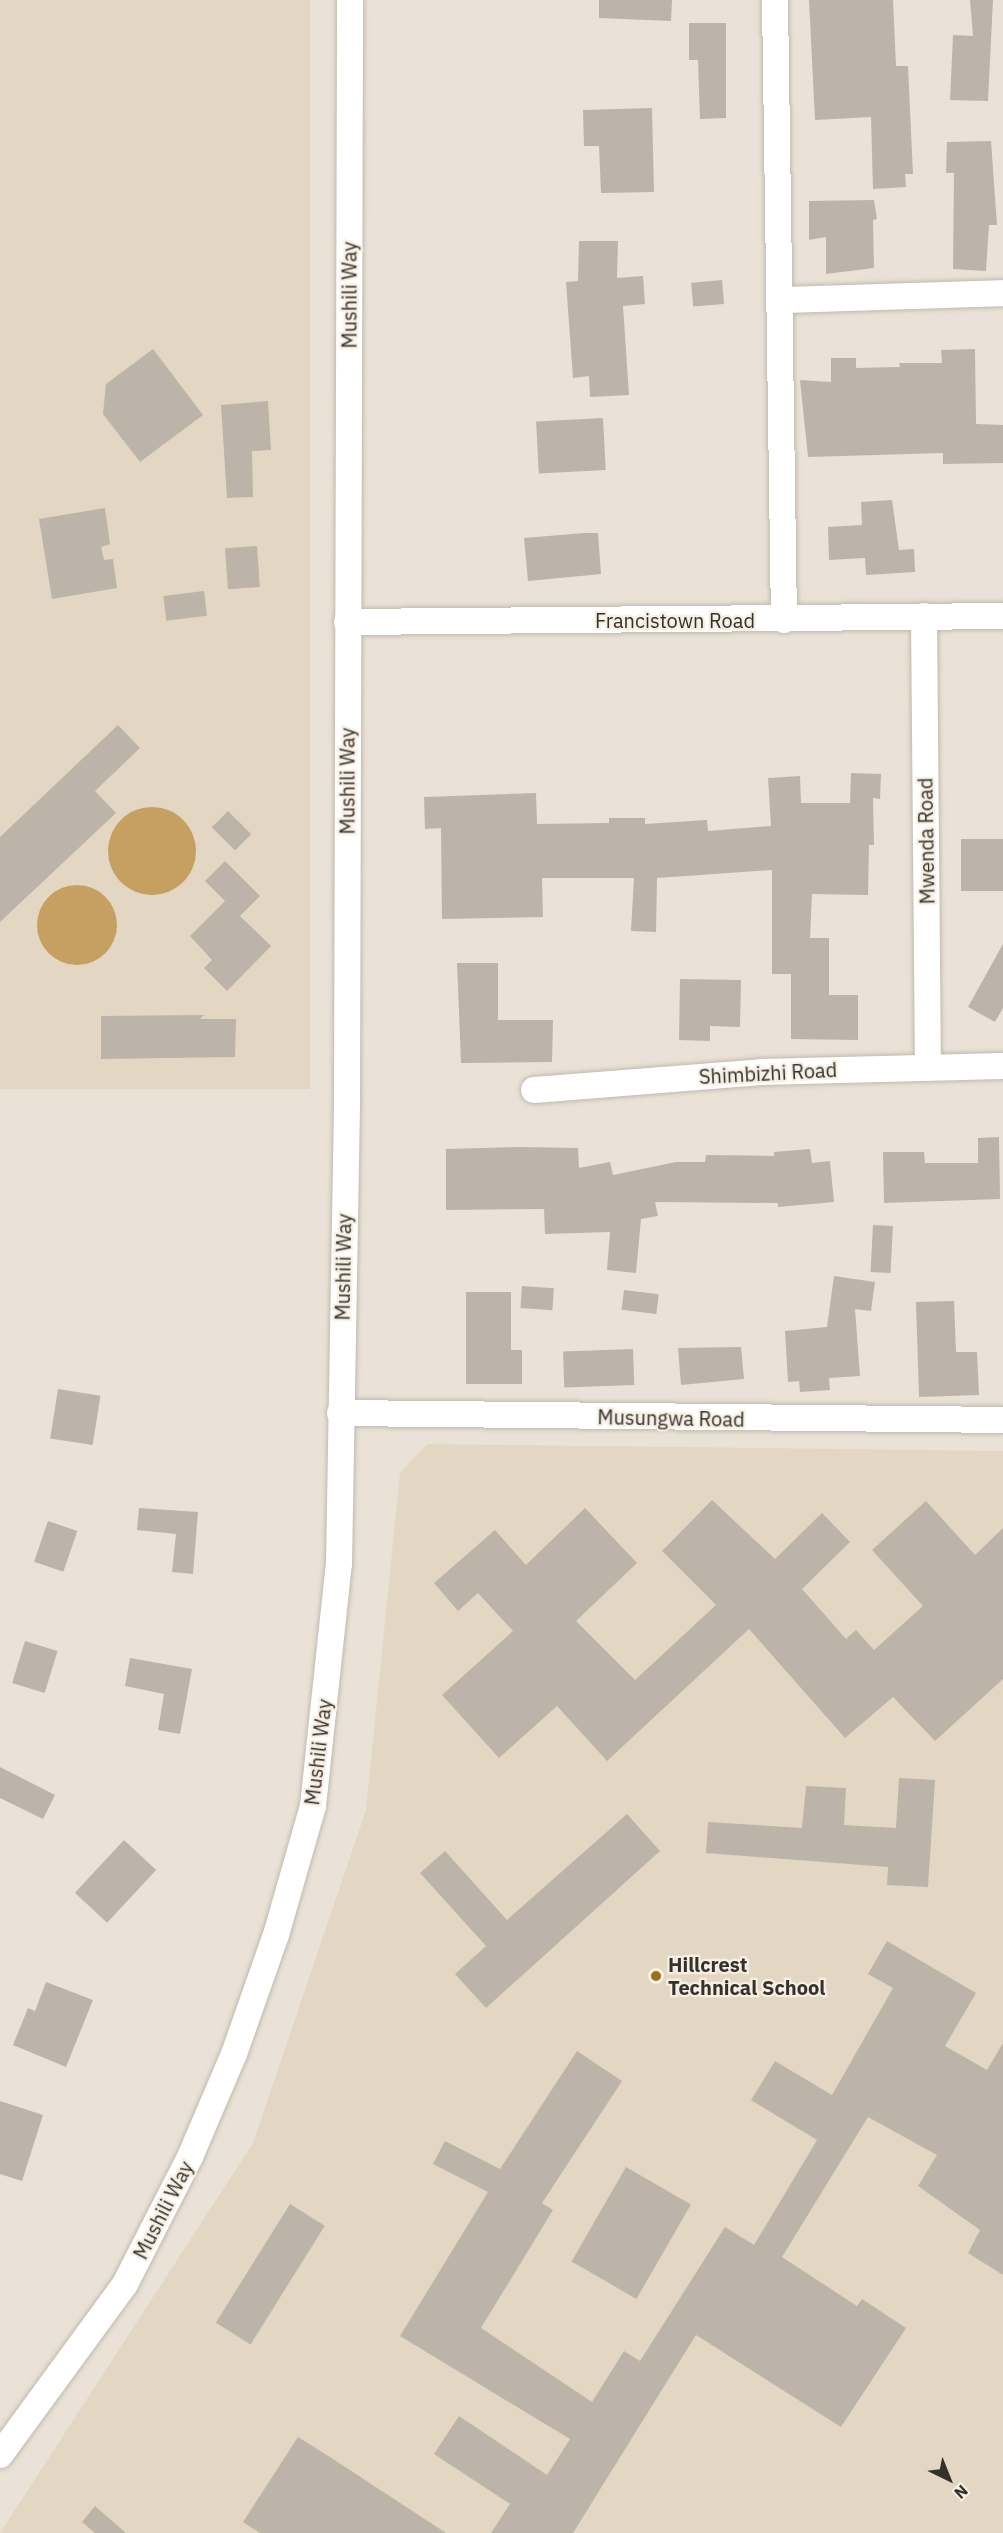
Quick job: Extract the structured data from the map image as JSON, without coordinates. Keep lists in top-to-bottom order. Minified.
{"streets":{"street":["Mushili Way","Francistown Road","Mwenda Road","Shimbizhi Road","Musungwa Road"]},"crossings":[["Mushili Way","Francistown Road"],["Mushili Way","Musungwa Road"],["Francistown Road","Mwenda Road"],["Mwenda Road","Shimbizhi Road"]],"places":["Hillcrest Technical School"],"north":"bottom right"}
